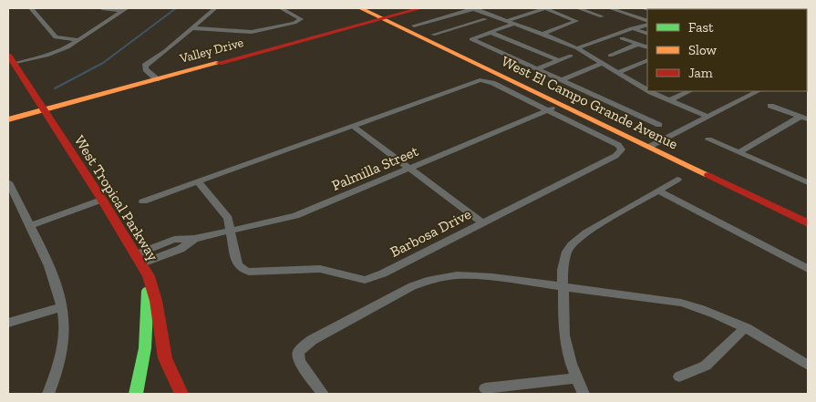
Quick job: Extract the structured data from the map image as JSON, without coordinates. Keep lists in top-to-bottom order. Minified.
{"streets":{"street":["Valley Drive","West El Campo Grande Avenue","Palmilla Street","West Tropical Parkway","Barbosa Drive"]},"crossings":[["Valley Drive","West El Campo Grande Avenue"],["Valley Drive","West Tropical Parkway"],["West El Campo Grande Avenue","Palmilla Street"],["Palmilla Street","West Tropical Parkway"],["Palmilla Street","Barbosa Drive"]],"legend":["Fast","Slow","Jam"]}
